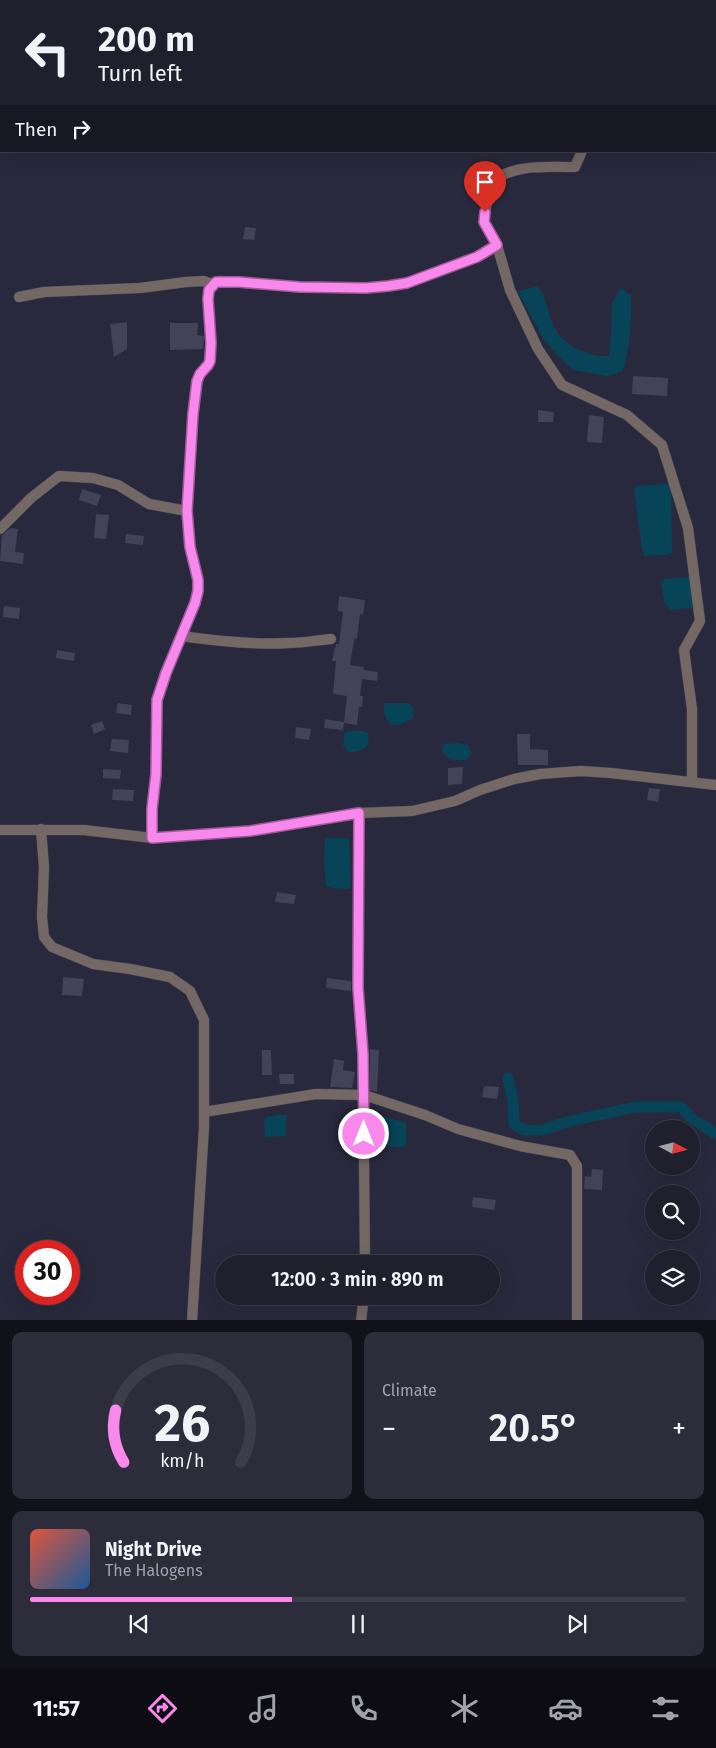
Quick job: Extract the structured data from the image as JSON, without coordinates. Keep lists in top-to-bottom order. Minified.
{"north":"right","page":{"turn":["200 m","Turn left"],"then":"Then","limit":"30","trip":"12:00 · 3 min · 890 m","tile":"Climate","heat":["−","20.5°","+"],"song":["Night Drive","The Halogens"],"tabs":"11:57","gauge":["26","km/h"]}}
